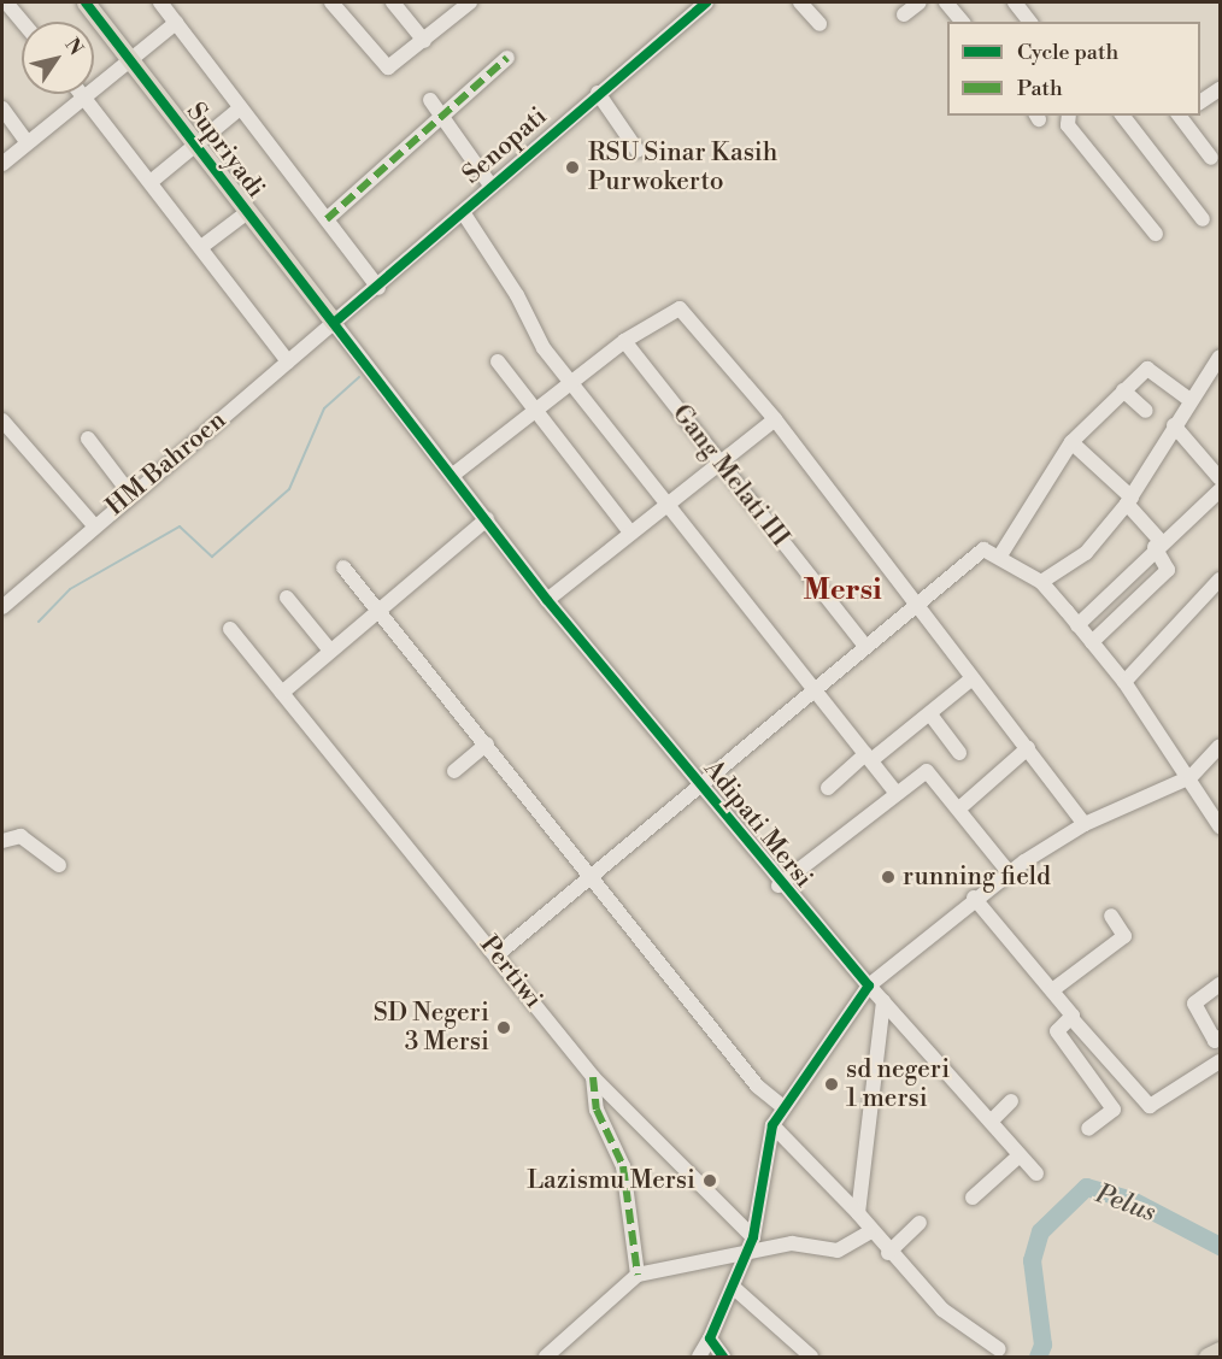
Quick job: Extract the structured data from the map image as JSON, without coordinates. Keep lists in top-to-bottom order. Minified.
{"streets":{"main road":["Supriyadi"],"street":["Senopati","HM Bahroen","Gang Melati III","Adipati Mersi","Pertiwi"]},"crossings":[["Senopati","Supriyadi"],["Senopati","HM Bahroen"],["Senopati","Adipati Mersi"],["Supriyadi","HM Bahroen"],["Supriyadi","Adipati Mersi"],["HM Bahroen","Adipati Mersi"]],"districts":["Mersi"],"water":["Pelus"],"places":["RSU Sinar Kasih Purwokerto","running field","SD Negeri 3 Mersi","sd negeri 1 mersi","Lazismu Mersi"],"legend":["Cycle path","Path"],"north":"top right"}
